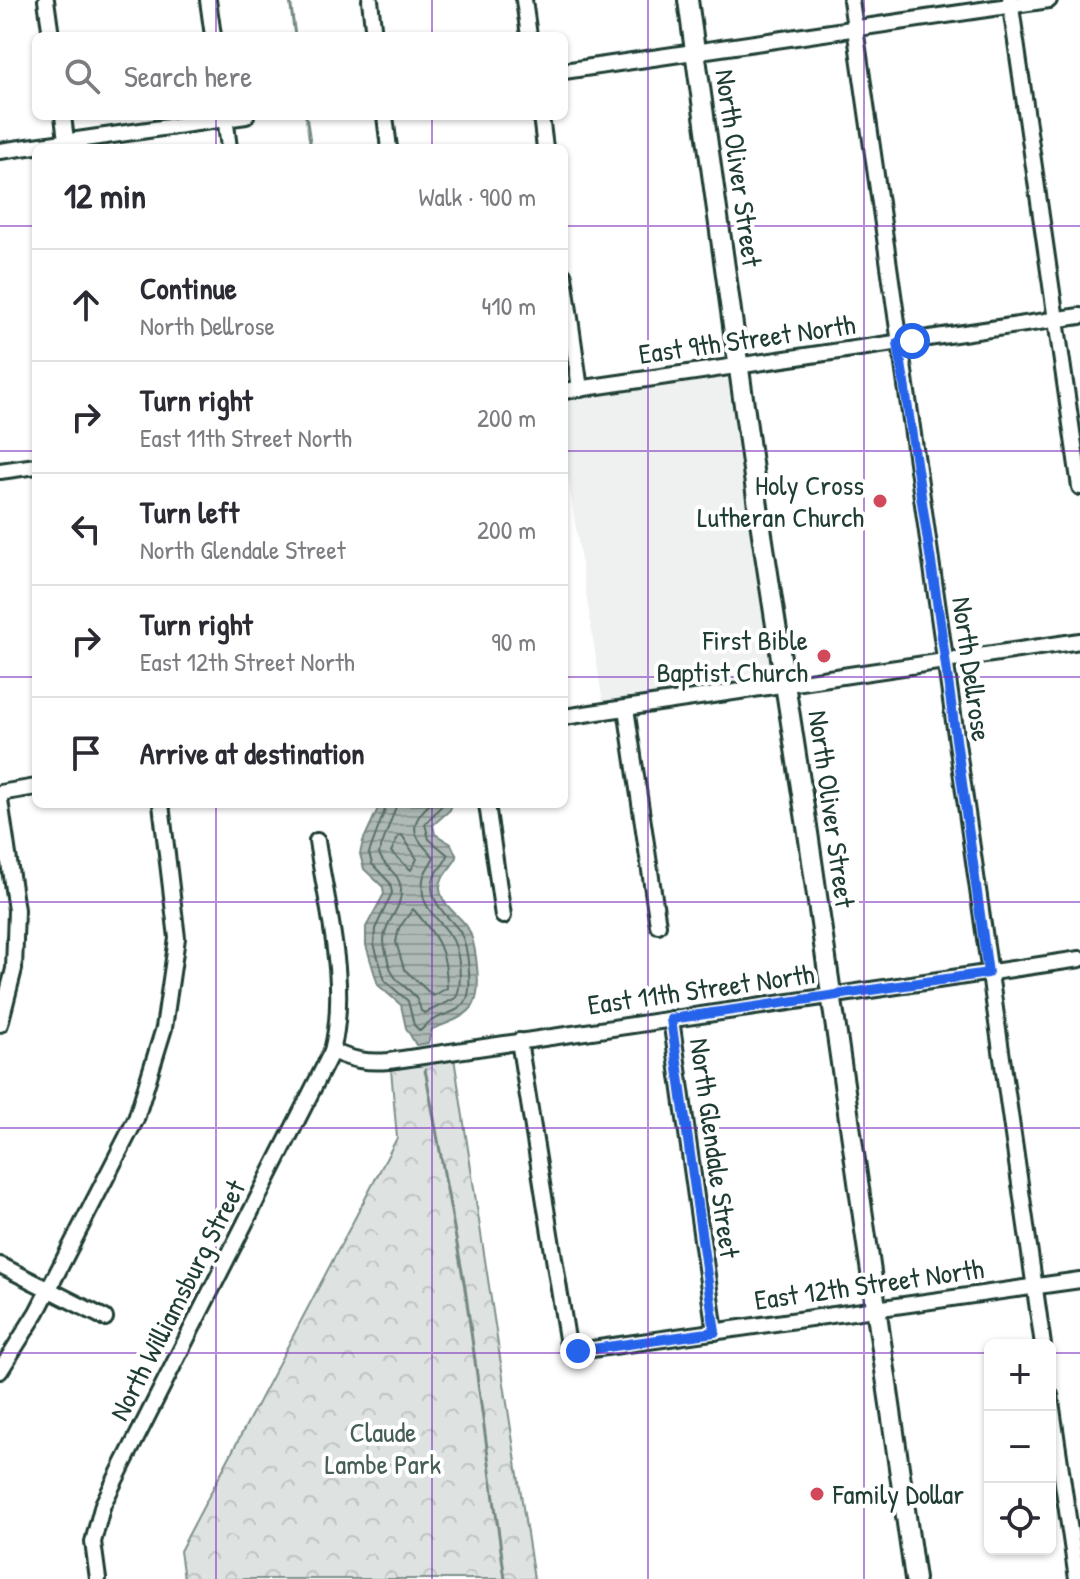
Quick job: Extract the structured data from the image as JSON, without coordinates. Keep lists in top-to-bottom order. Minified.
{"streets":{"main road":["North Oliver Street"],"street":["East 9th Street North","North Dellrose","East 11th Street North","North Glendale Street","East 12th Street North","North Williamsburg Street"]},"crossings":[["North Oliver Street","East 9th Street North"],["North Oliver Street","East 11th Street North"],["North Oliver Street","East 12th Street North"],["East 9th Street North","North Dellrose"],["North Dellrose","East 11th Street North"],["North Dellrose","East 12th Street North"],["East 11th Street North","North Glendale Street"],["East 11th Street North","East 12th Street North"],["East 11th Street North","North Williamsburg Street"],["North Glendale Street","East 12th Street North"]],"parks":["Claude Lambe Park"],"places":["Holy Cross Lutheran Church","First Bible Baptist Church","Family Dollar"],"page":{"search":"Search here","heading":["12 min","Walk · 900 m"],"list":[["Continue","North Dellrose","410 m"],["Turn right","East 11th Street North","200 m"],["Turn left","North Glendale Street","200 m"],["Turn right","East 12th Street North","90 m"],"Arrive at destination"],"map_buttons":["+","−"]}}
